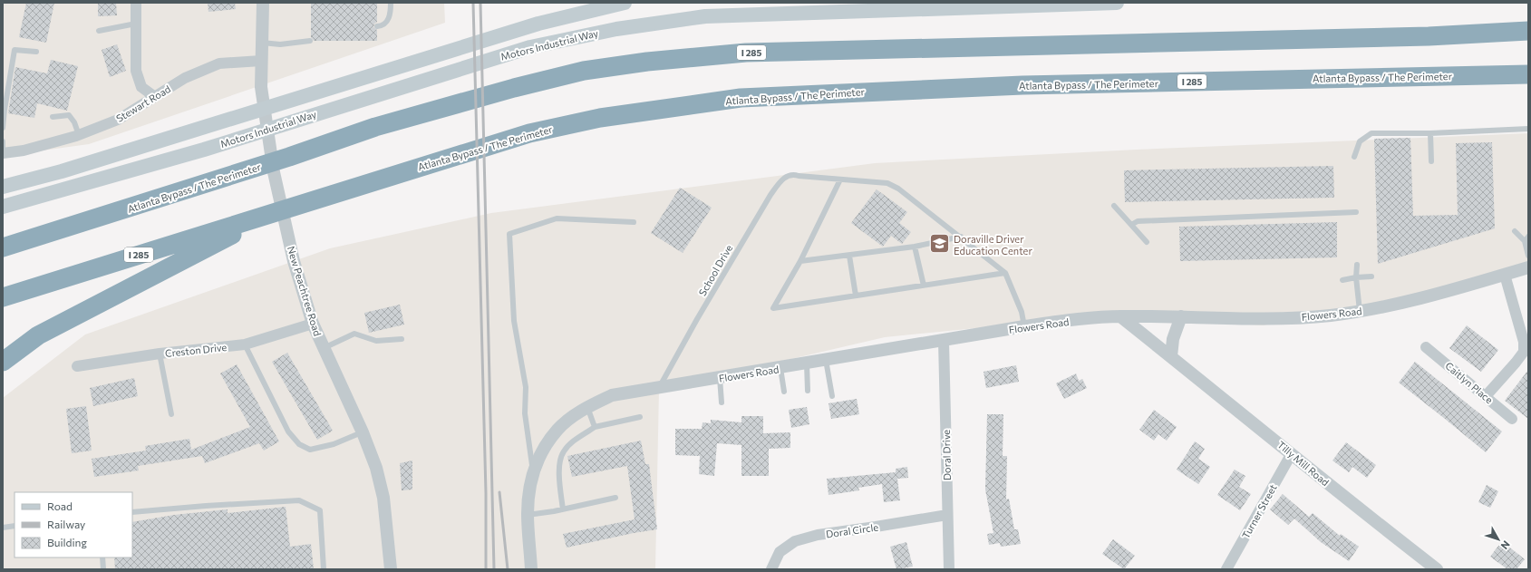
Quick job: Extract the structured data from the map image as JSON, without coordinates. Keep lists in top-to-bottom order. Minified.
{"streets":{"highway":["I 285","Atlanta Bypass / The Perimeter"],"main road":["Motors Industrial Way"],"street":["Stewart Road","New Peachtree Road","Flowers Road","Creston Drive","Caitlyn Place","Doral Drive","Tilly Mill Road","Turner Street","Doral Circle"],"lane":["School Drive"]},"crossings":[["Stewart Road","New Peachtree Road"],["School Drive","Flowers Road"],["New Peachtree Road","Creston Drive"],["Flowers Road","Doral Drive"],["Flowers Road","Tilly Mill Road"],["Doral Drive","Doral Circle"],["Tilly Mill Road","Turner Street"]],"places":{"school or university":["Doraville Driver Education Center"]},"legend":["Road","Railway","Building"],"north":"bottom right"}
